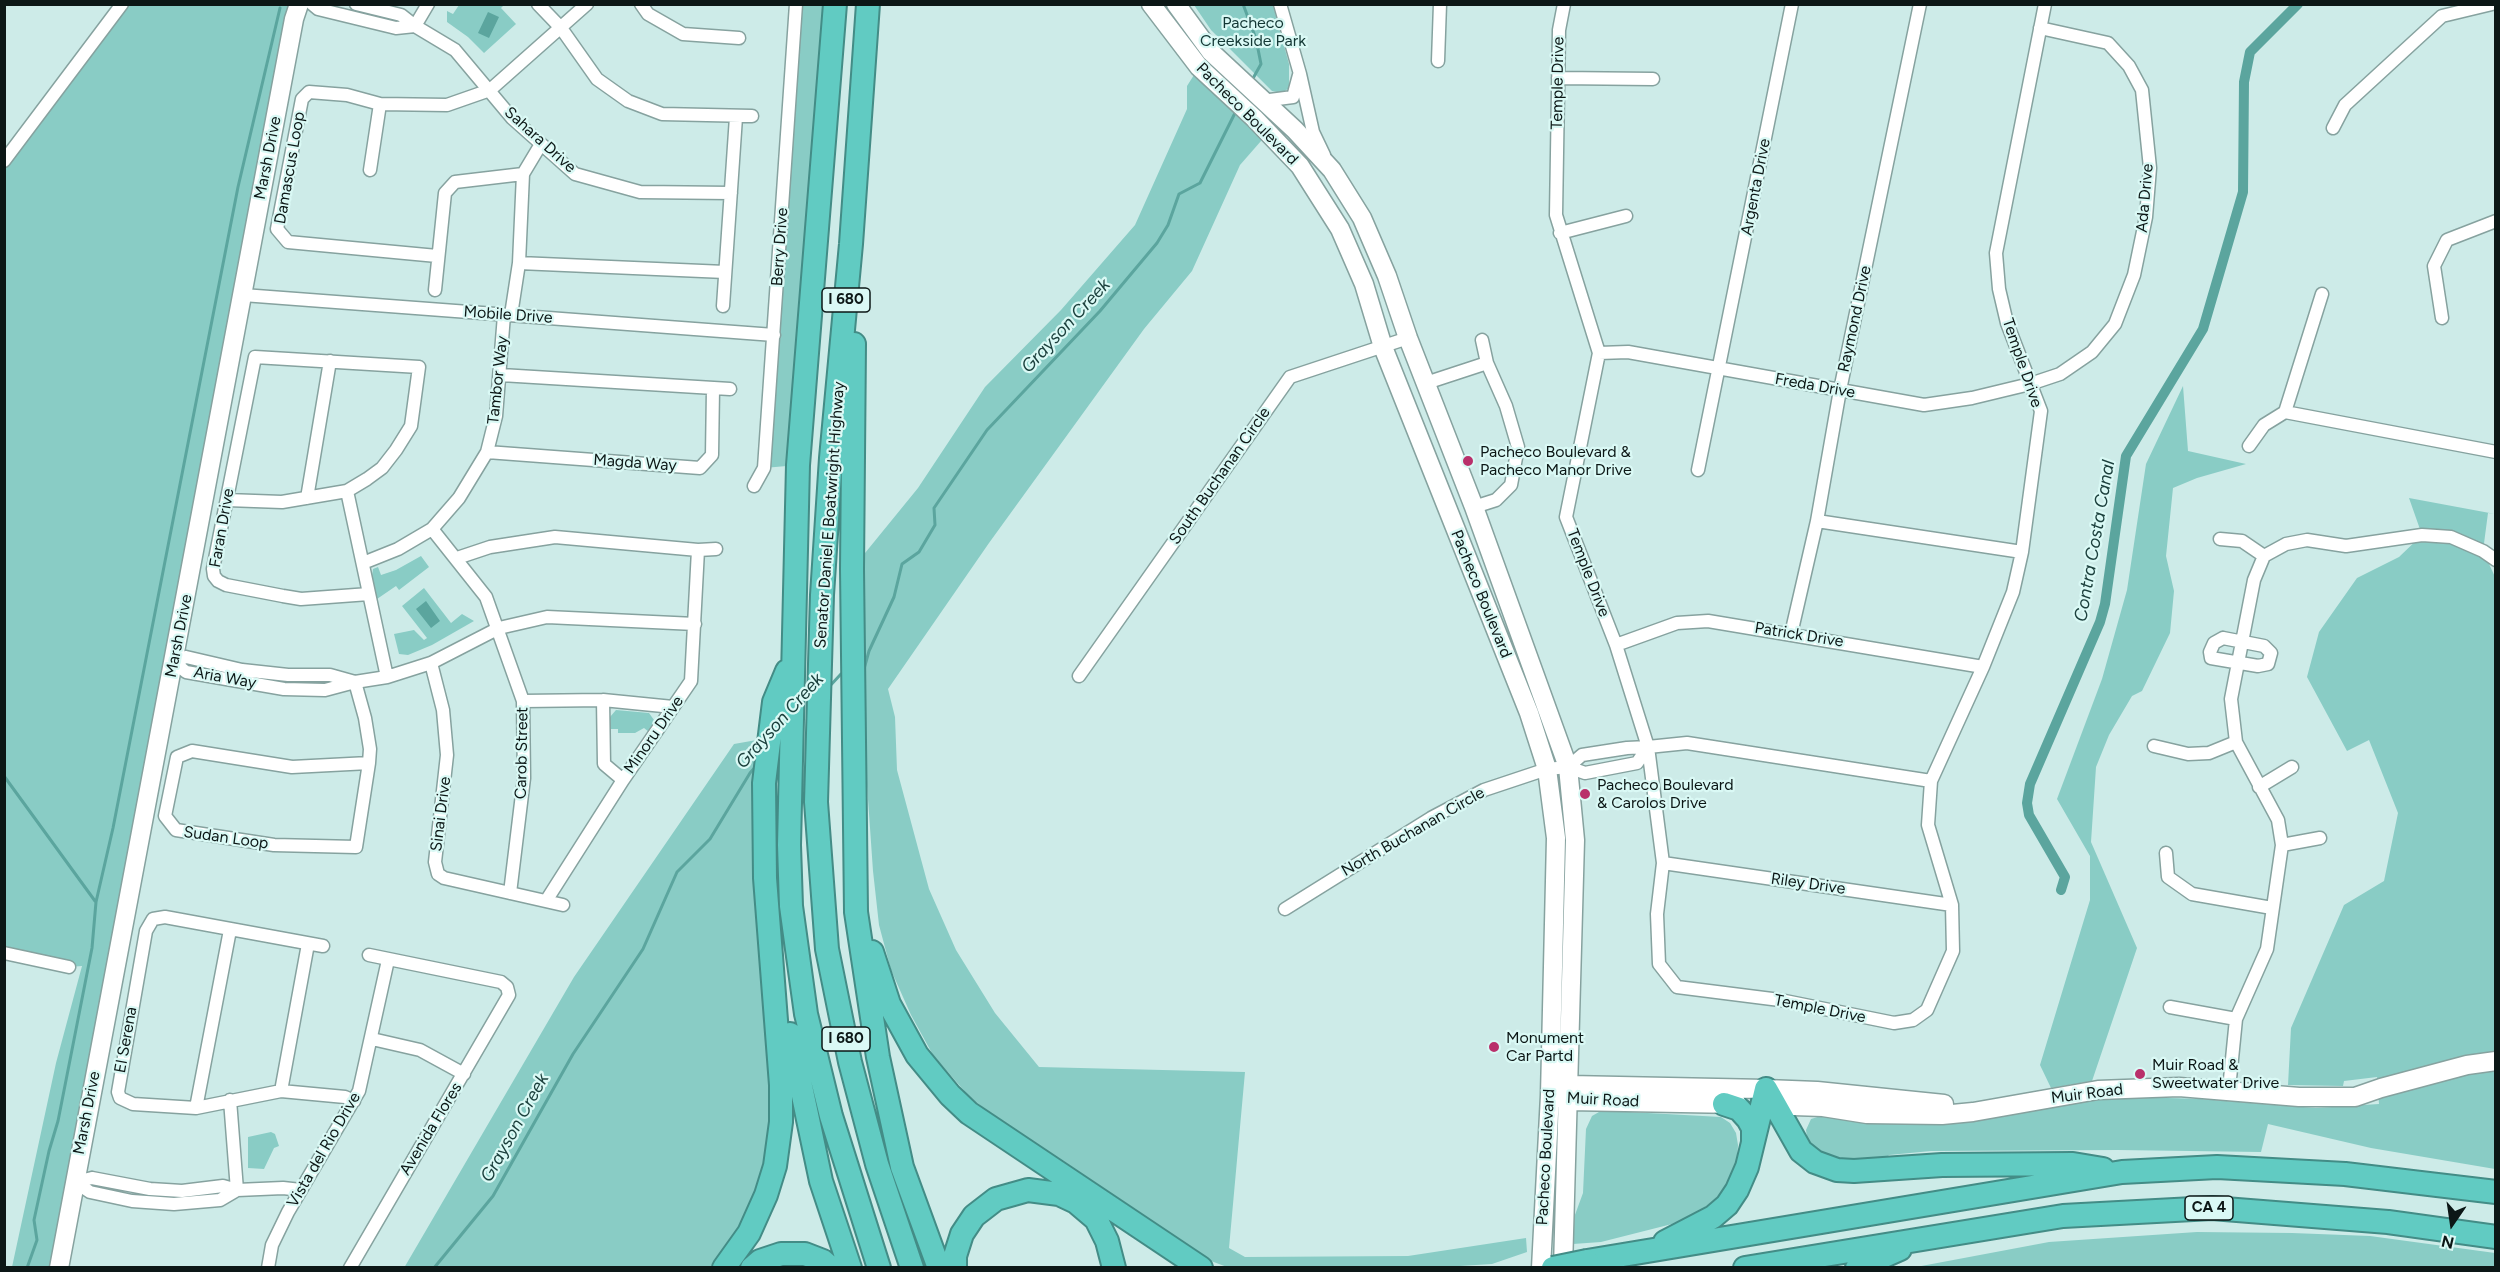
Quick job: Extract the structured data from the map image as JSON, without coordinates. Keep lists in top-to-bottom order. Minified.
{"streets":{"highway":["I 680","Senator Daniel E Boatwright Highway","CA 4"],"main road":["Pacheco Boulevard","Marsh Drive","Muir Road"],"street":["Temple Drive","Sahara Drive","Damascus Loop","Argenta Drive","Ada Drive","Berry Drive","Mobile Drive","Raymond Drive","Tambor Way","Freda Drive","Magda Way","South Buchanan Circle","Faran Drive","Patrick Drive","Aria Way","Minoru Drive","Carob Street","Sinai Drive","North Buchanan Circle","Sudan Loop","Riley Drive","El Serena","Avenida Flores","Vista del Rio Drive"]},"crossings":[["Temple Drive","Ada Drive"],["Temple Drive","Freda Drive"],["Temple Drive","Patrick Drive"],["Temple Drive","Riley Drive"],["Pacheco Boulevard","South Buchanan Circle"],["Pacheco Boulevard","North Buchanan Circle"],["Pacheco Boulevard","Muir Road"],["Sahara Drive","Damascus Loop"],["Marsh Drive","Mobile Drive"],["Marsh Drive","Aria Way"],["Argenta Drive","Freda Drive"],["Ada Drive","Freda Drive"],["Berry Drive","Mobile Drive"],["Mobile Drive","Tambor Way"],["Raymond Drive","Freda Drive"],["Raymond Drive","Patrick Drive"],["Tambor Way","Magda Way"],["Tambor Way","Carob Street"],["Aria Way","Minoru Drive"],["Aria Way","Carob Street"],["Aria Way","Sinai Drive"],["Aria Way","Sudan Loop"],["Minoru Drive","Sinai Drive"],["Carob Street","Sinai Drive"],["El Serena","Vista del Rio Drive"],["Avenida Flores","Vista del Rio Drive"]],"water":["Grayson Creek","Contra Costa Canal"],"parks":["Pacheco Creekside Park"],"places":["Pacheco Boulevard & Pacheco Manor Drive","Pacheco Boulevard & Carolos Drive","Monument Car Partd","Muir Road & Sweetwater Drive"],"north":"bottom"}
